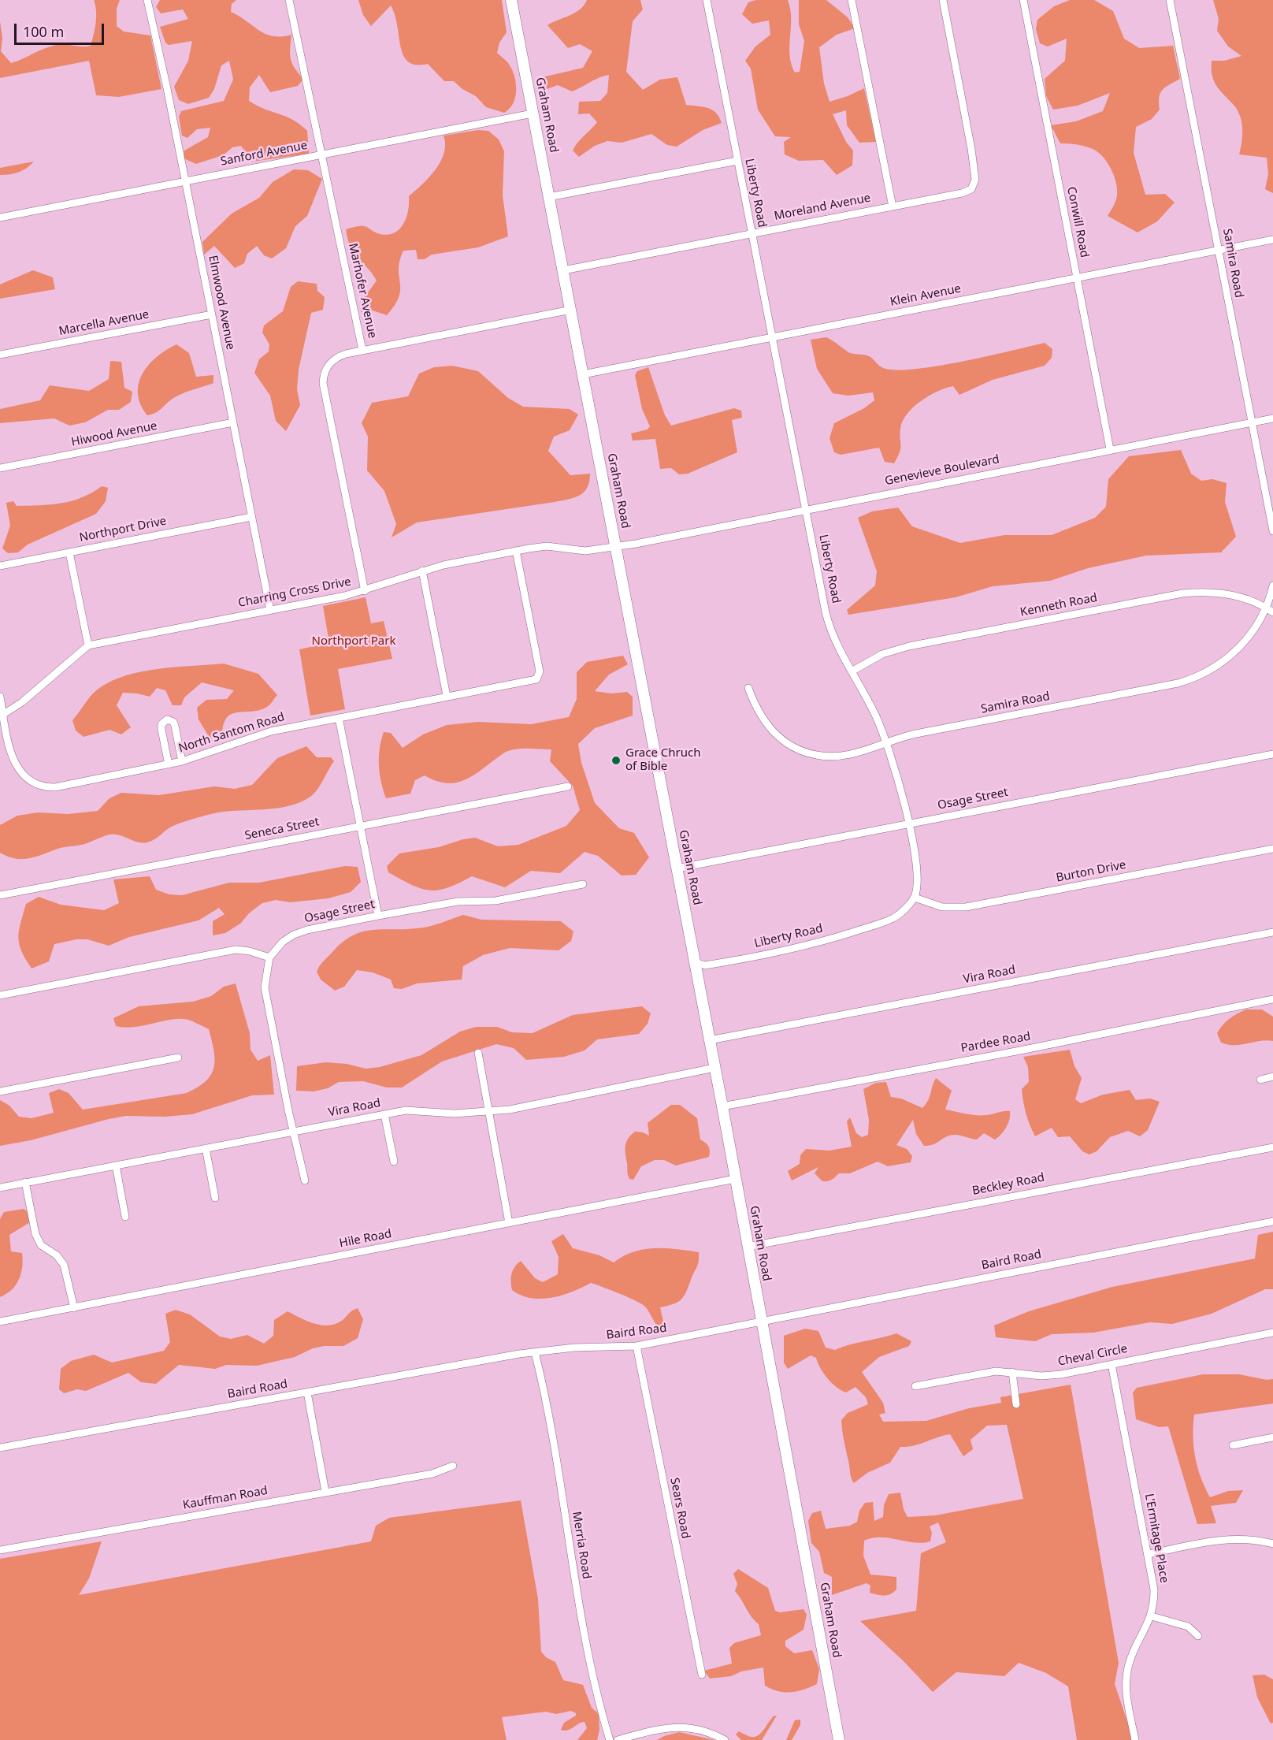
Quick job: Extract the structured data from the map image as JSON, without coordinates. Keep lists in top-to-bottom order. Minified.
{"streets":{"main road":["Graham Road"],"street":["Sanford Avenue","Liberty Road","Moreland Avenue","Conwill Road","Samira Road","Marhofer Avenue","Klein Avenue","Elmwood Avenue","Marcella Avenue","Hiwood Avenue","Genevieve Boulevard","Northport Drive","Charring Cross Drive","Kenneth Road","North Santom Road","Osage Street","Seneca Street","Burton Drive","Vira Road","Pardee Road","Beckley Road","Hile Road","Baird Road","Cheval Circle","Kauffman Road","Sears Road","L'Ermitage Place","Merria Road"]},"crossings":[["Graham Road","Sanford Avenue"],["Graham Road","Liberty Road"],["Graham Road","Moreland Avenue"],["Graham Road","Klein Avenue"],["Graham Road","Genevieve Boulevard"],["Graham Road","Charring Cross Drive"],["Graham Road","Osage Street"],["Graham Road","Vira Road"],["Graham Road","Pardee Road"],["Graham Road","Beckley Road"],["Graham Road","Hile Road"],["Graham Road","Baird Road"],["Sanford Avenue","Marhofer Avenue"],["Sanford Avenue","Elmwood Avenue"],["Liberty Road","Moreland Avenue"],["Liberty Road","Samira Road"],["Liberty Road","Klein Avenue"],["Liberty Road","Genevieve Boulevard"],["Liberty Road","Kenneth Road"],["Liberty Road","Osage Street"],["Liberty Road","Burton Drive"],["Conwill Road","Klein Avenue"],["Conwill Road","Genevieve Boulevard"],["Samira Road","Klein Avenue"],["Samira Road","Genevieve Boulevard"],["Samira Road","Kenneth Road"],["Marhofer Avenue","Charring Cross Drive"],["Elmwood Avenue","Marcella Avenue"],["Elmwood Avenue","Hiwood Avenue"],["Elmwood Avenue","Northport Drive"],["Elmwood Avenue","Charring Cross Drive"],["Genevieve Boulevard","Charring Cross Drive"],["Charring Cross Drive","North Santom Road"],["Baird Road","Sears Road"],["Baird Road","Merria Road"],["Cheval Circle","L'Ermitage Place"]],"parks":["Northport Park"],"places":["Grace Chruch of Bible"],"scale_bar":"100 m"}
